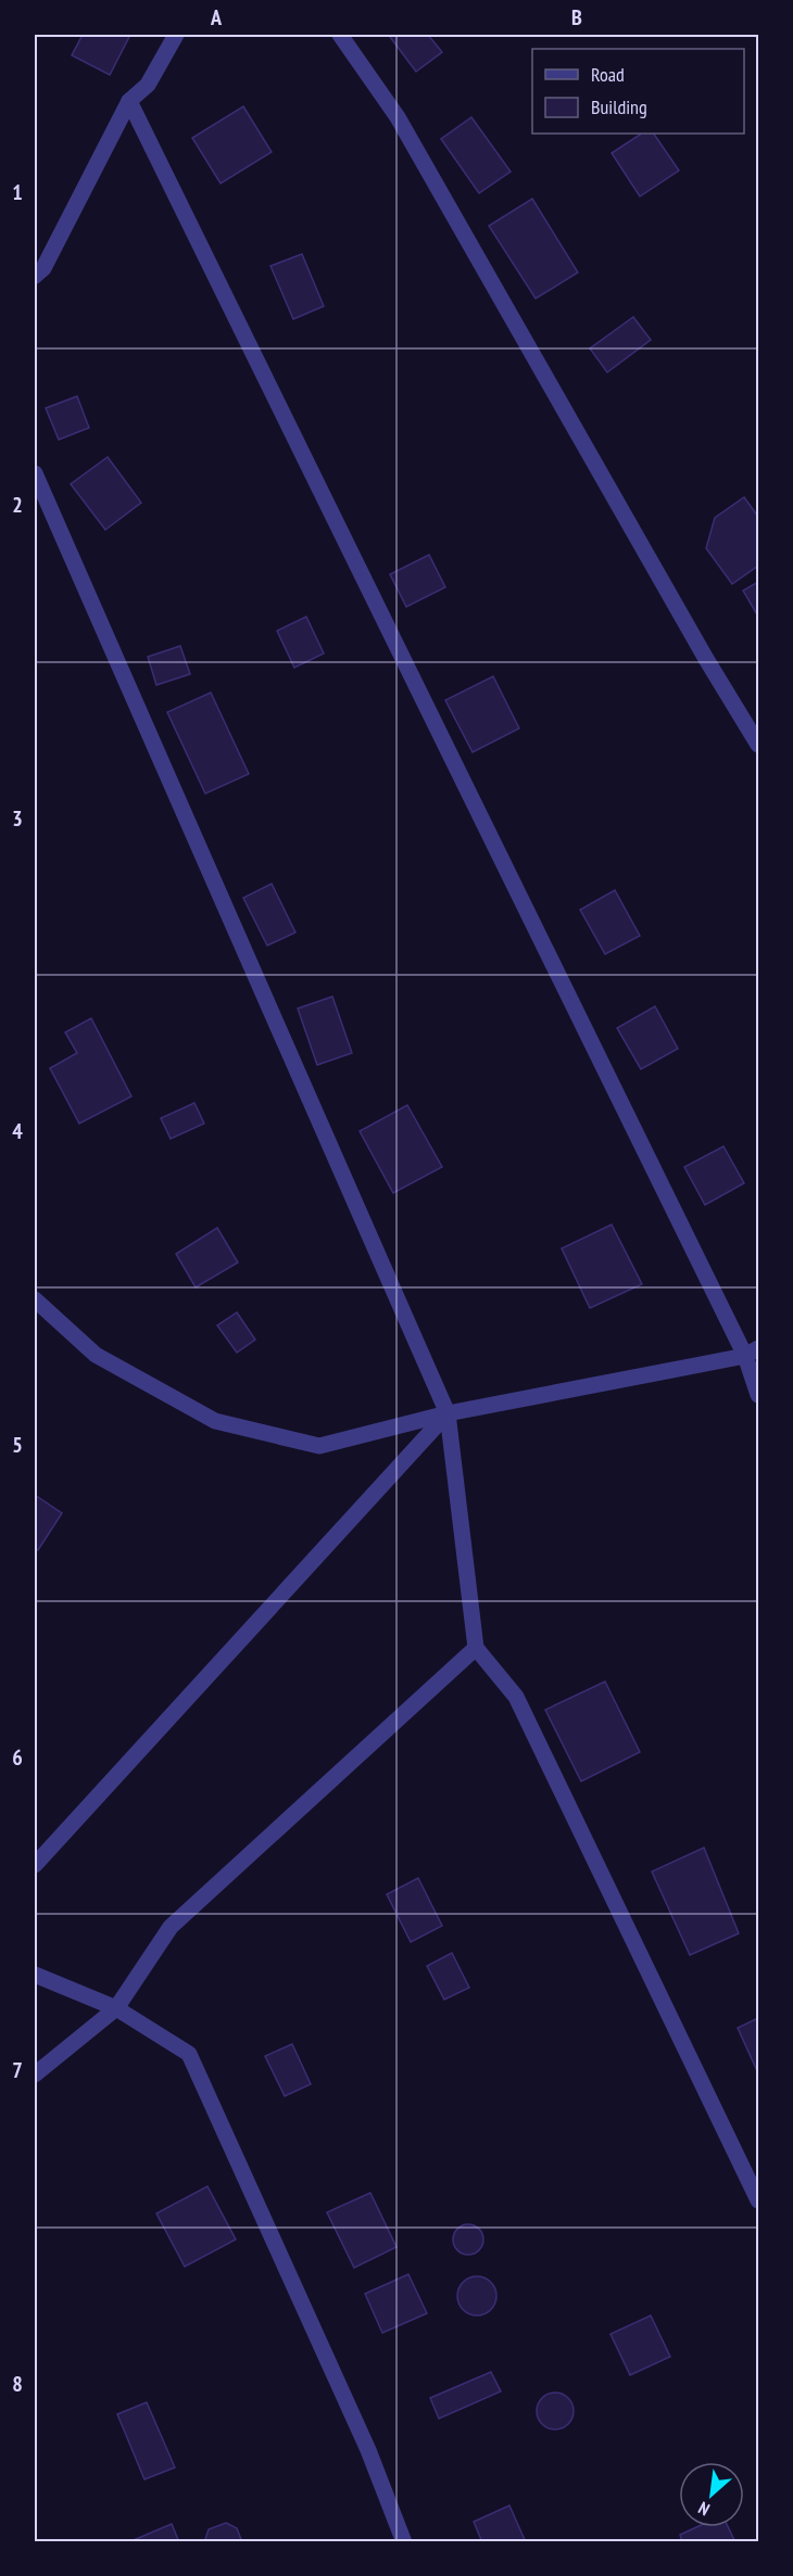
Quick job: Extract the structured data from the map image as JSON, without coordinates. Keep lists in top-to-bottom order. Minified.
{"legend":["Road","Building"],"north":"bottom left","grid":{"columns":["A","B"],"rows":["1","2","3","4","5","6","7","8"]}}
